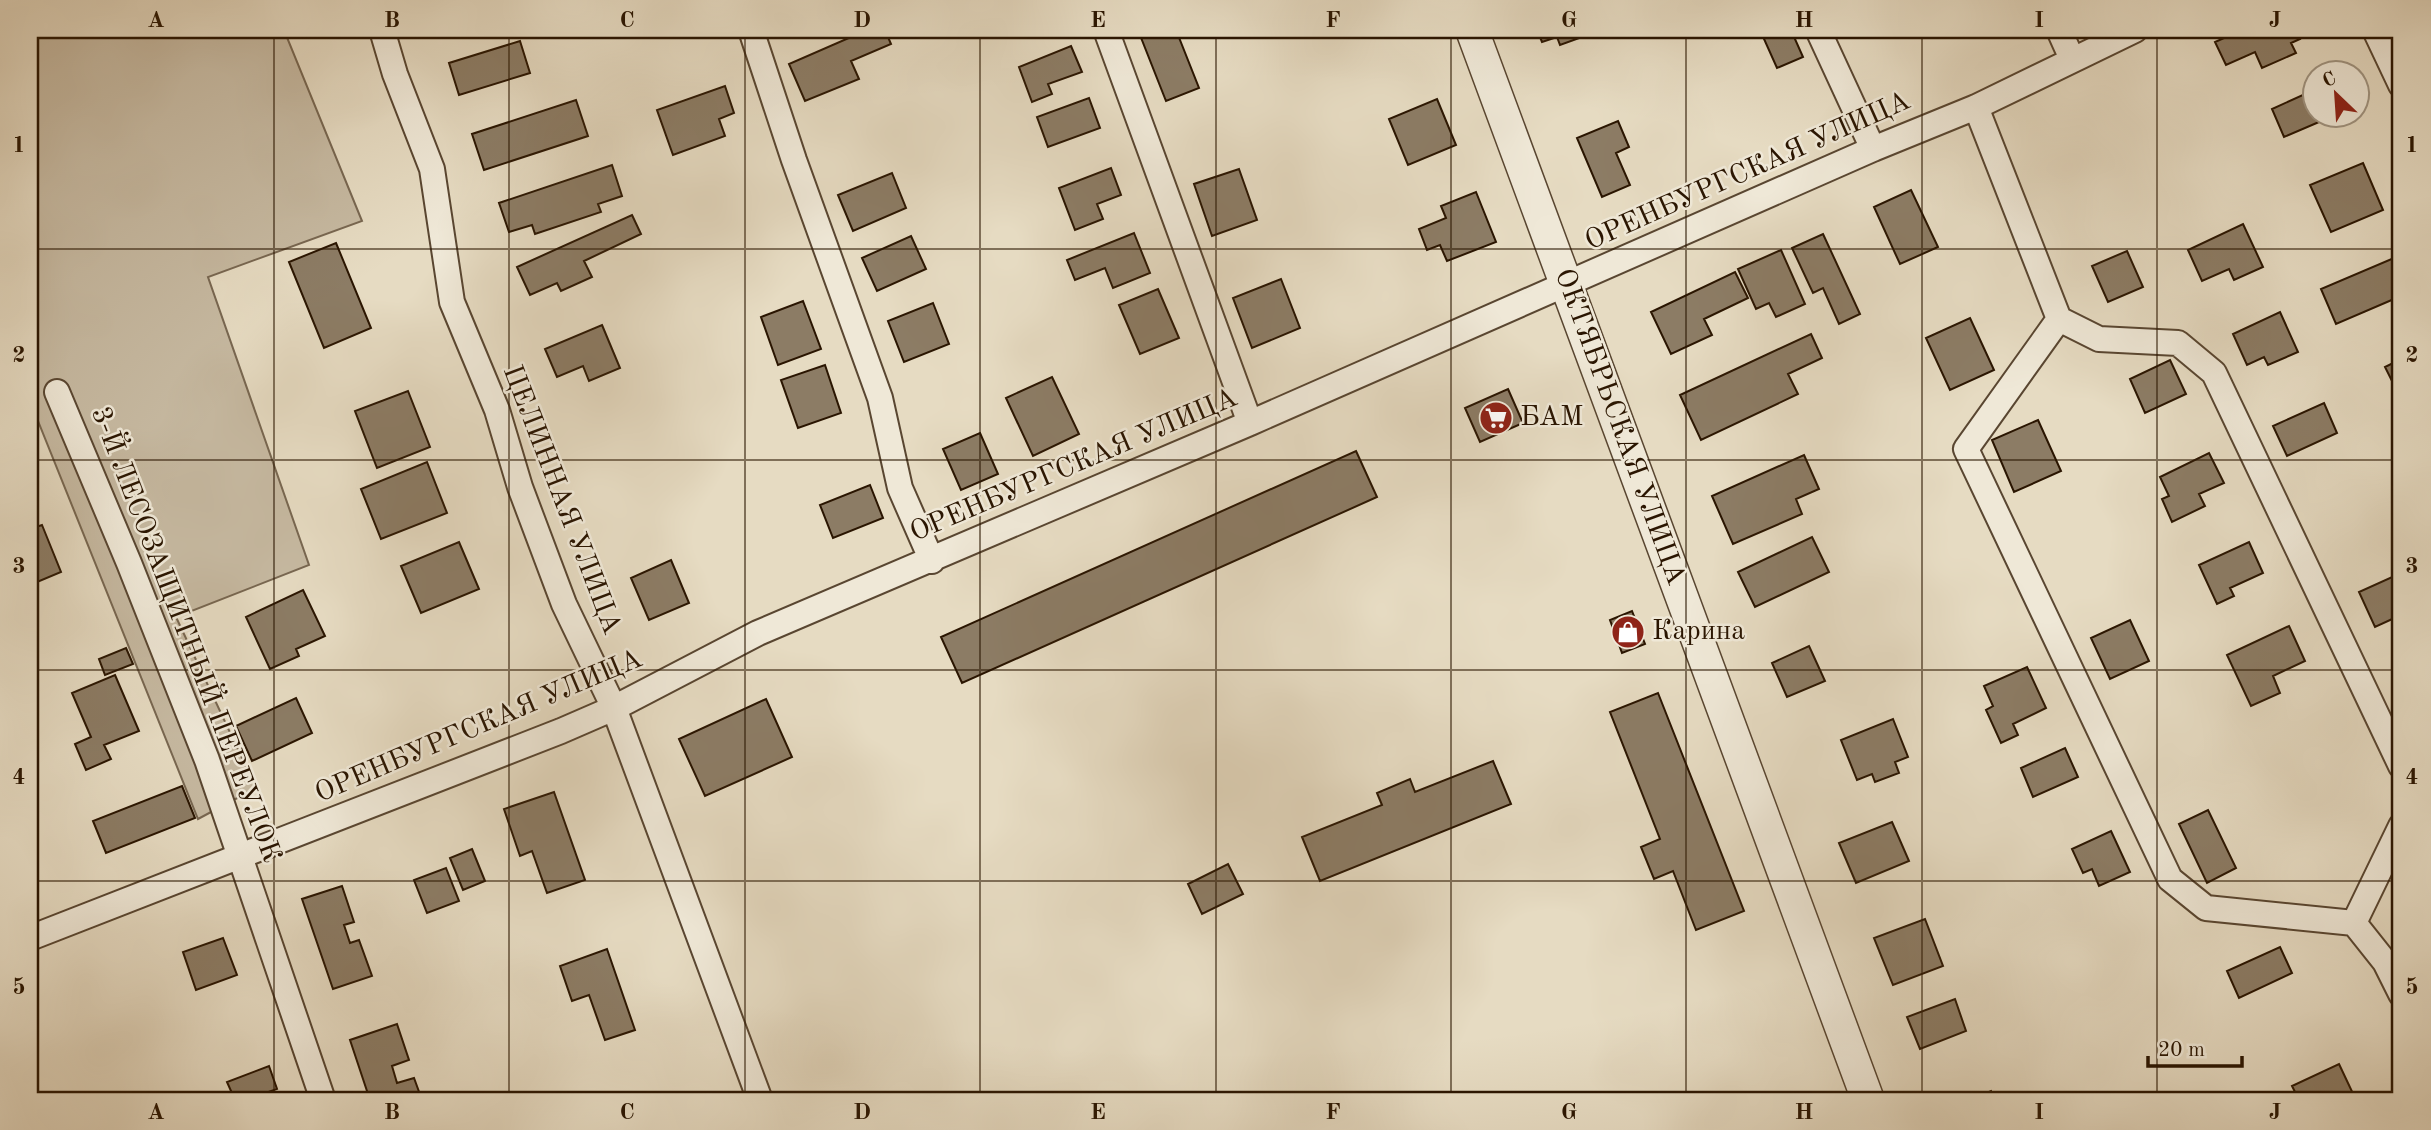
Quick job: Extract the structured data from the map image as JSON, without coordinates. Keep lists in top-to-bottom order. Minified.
{"streets":{"street":["ОРЕНБУРГСКАЯ УЛИЦА","ОКТЯБРЬСКАЯ УЛИЦА","ЦЕЛИННАЯ УЛИЦА","3-Й ЛЕСОЗАЩИТНЫЙ ПЕРЕУЛОК"]},"crossings":[["ОРЕНБУРГСКАЯ УЛИЦА","ОКТЯБРЬСКАЯ УЛИЦА"],["ОРЕНБУРГСКАЯ УЛИЦА","ЦЕЛИННАЯ УЛИЦА"],["ОРЕНБУРГСКАЯ УЛИЦА","3-Й ЛЕСОЗАЩИТНЫЙ ПЕРЕУЛОК"]],"places":{"supermarket":["БАМ"],"shop":["Карина"]},"scale_bar":"20 m","north":"top left","grid":{"columns":["A","B","C","D","E","F","G","H","I","J"],"rows":["1","2","3","4","5"]}}
